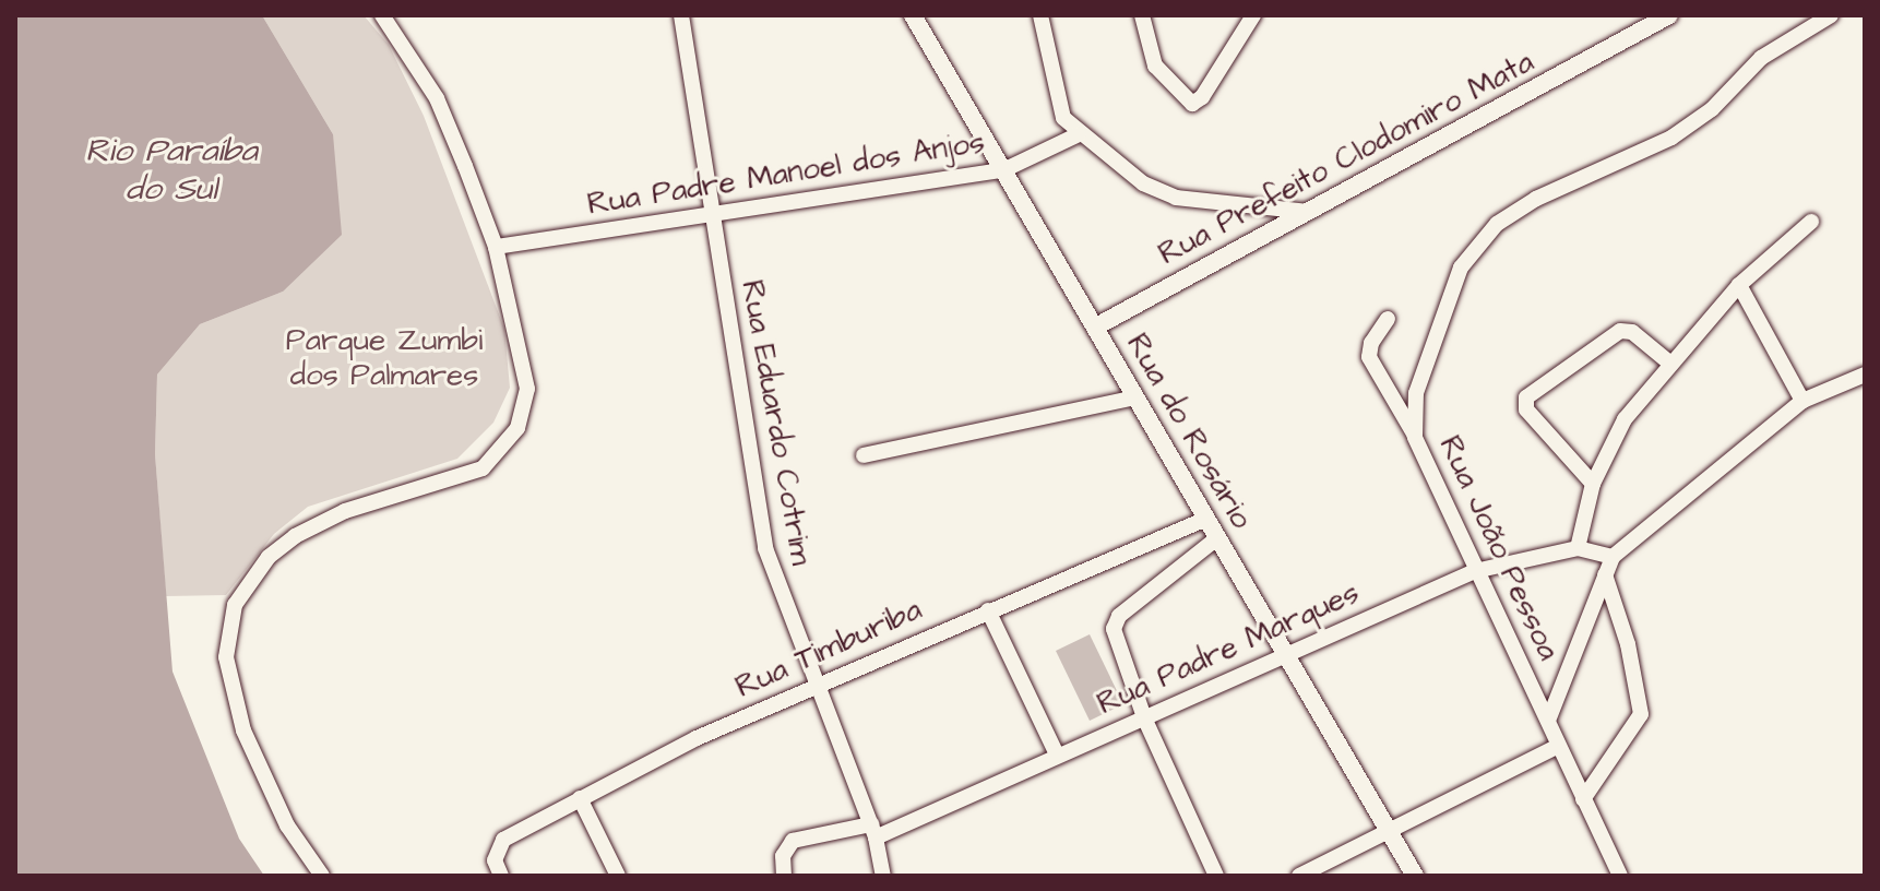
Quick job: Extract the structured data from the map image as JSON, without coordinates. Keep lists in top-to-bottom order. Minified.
{"streets":{"street":["Rua Prefeito Clodomiro Mata","Rua Padre Manoel dos Anjos","Rua Eduardo Cotrim","Rua do Rosário","Rua João Pessoa","Rua Timburiba","Rua Padre Marques"]},"crossings":[["Rua Prefeito Clodomiro Mata","Rua do Rosário"],["Rua Padre Manoel dos Anjos","Rua Eduardo Cotrim"],["Rua Padre Manoel dos Anjos","Rua do Rosário"],["Rua Eduardo Cotrim","Rua Timburiba"],["Rua Eduardo Cotrim","Rua Padre Marques"],["Rua do Rosário","Rua Timburiba"],["Rua do Rosário","Rua Padre Marques"],["Rua João Pessoa","Rua Padre Marques"]],"water":["Rio Paraíba do Sul"],"parks":["Parque Zumbi dos Palmares"]}
